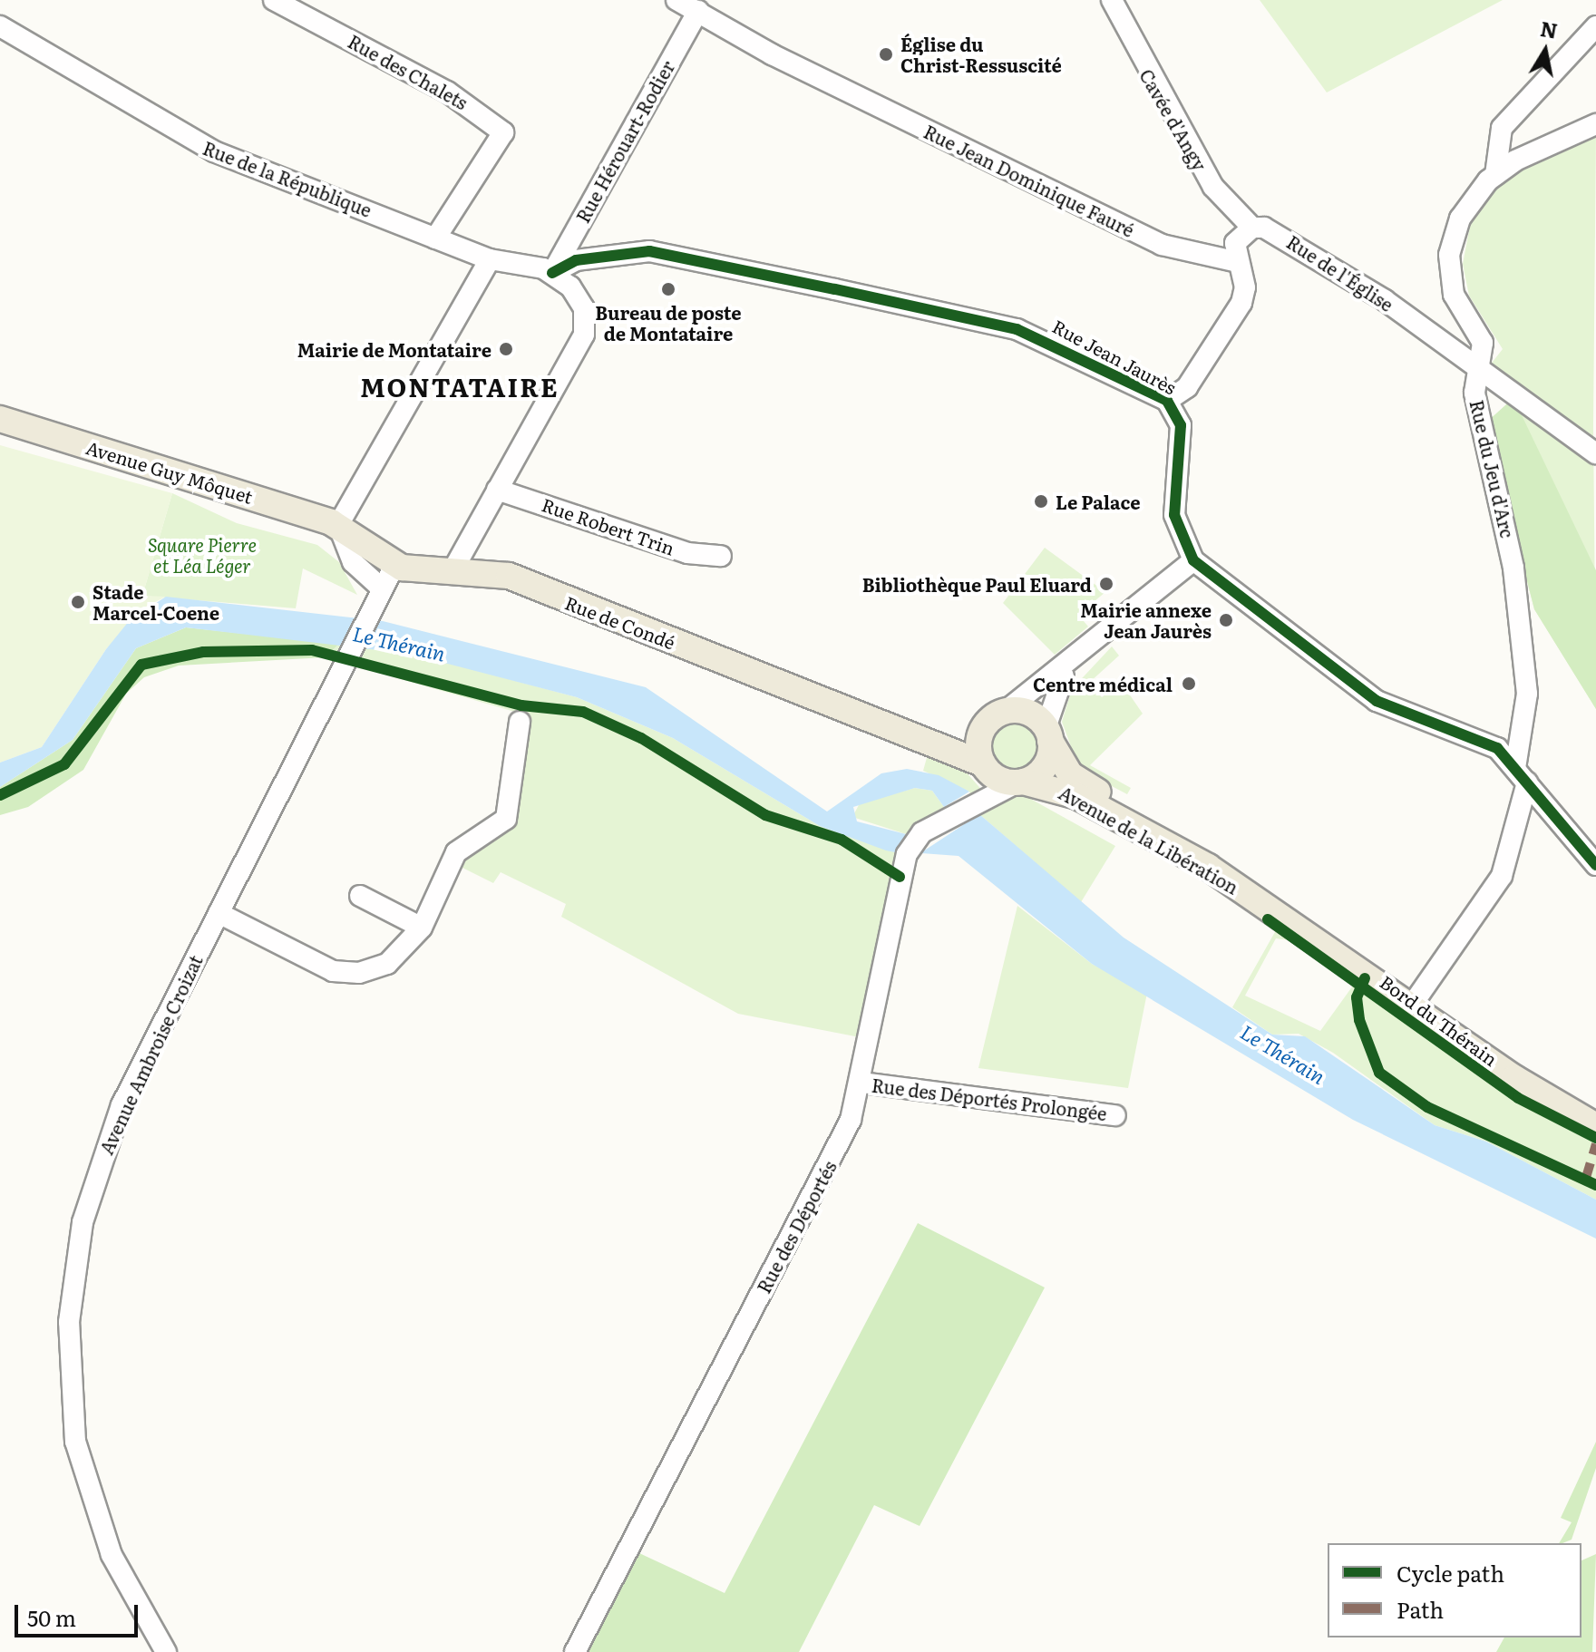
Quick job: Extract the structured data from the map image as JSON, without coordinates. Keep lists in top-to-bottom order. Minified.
{"streets":{"main road":["Avenue Guy Môquet","Rue de Condé","Avenue de la Libération"],"street":["Rue des Chalets","Cavée d'Angy","Rue Hérouart-Rodier","Rue de la République","Rue Jean Dominique Fauré","Rue de l'Église","Rue Jean Jaurès","Rue du Jeu d'Arc","Rue Robert Trin","Avenue Ambroise Croizat","Rue des Déportés Prolongée","Rue des Déportés"],"cycle path":["Bord du Thérain"]},"crossings":[["Rue des Chalets","Rue de la République"],["Cavée d'Angy","Rue de l'Église"],["Rue Hérouart-Rodier","Rue de la République"],["Rue Hérouart-Rodier","Rue Jean Dominique Fauré"],["Rue Hérouart-Rodier","Rue Jean Jaurès"],["Rue de la République","Rue Jean Jaurès"],["Rue de l'Église","Rue du Jeu d'Arc"],["Rue Jean Jaurès","Rue du Jeu d'Arc"],["Rue du Jeu d'Arc","Avenue de la Libération"],["Rue de Condé","Avenue de la Libération"],["Rue de Condé","Avenue Ambroise Croizat"],["Rue de Condé","Rue des Déportés"],["Avenue de la Libération","Rue des Déportés"],["Rue des Déportés Prolongée","Rue des Déportés"]],"districts":["MONTATAIRE"],"water":["Le Thérain"],"parks":["Square Pierre et Léa Léger"],"places":["Église du Christ-Ressuscité","Bureau de poste de Montataire","Mairie de Montataire","Le Palace","Bibliothèque Paul Eluard","Stade Marcel-Coene","Mairie annexe Jean Jaurès","Centre médical"],"legend":["Cycle path","Path"],"scale_bar":"50 m","north":"top"}
